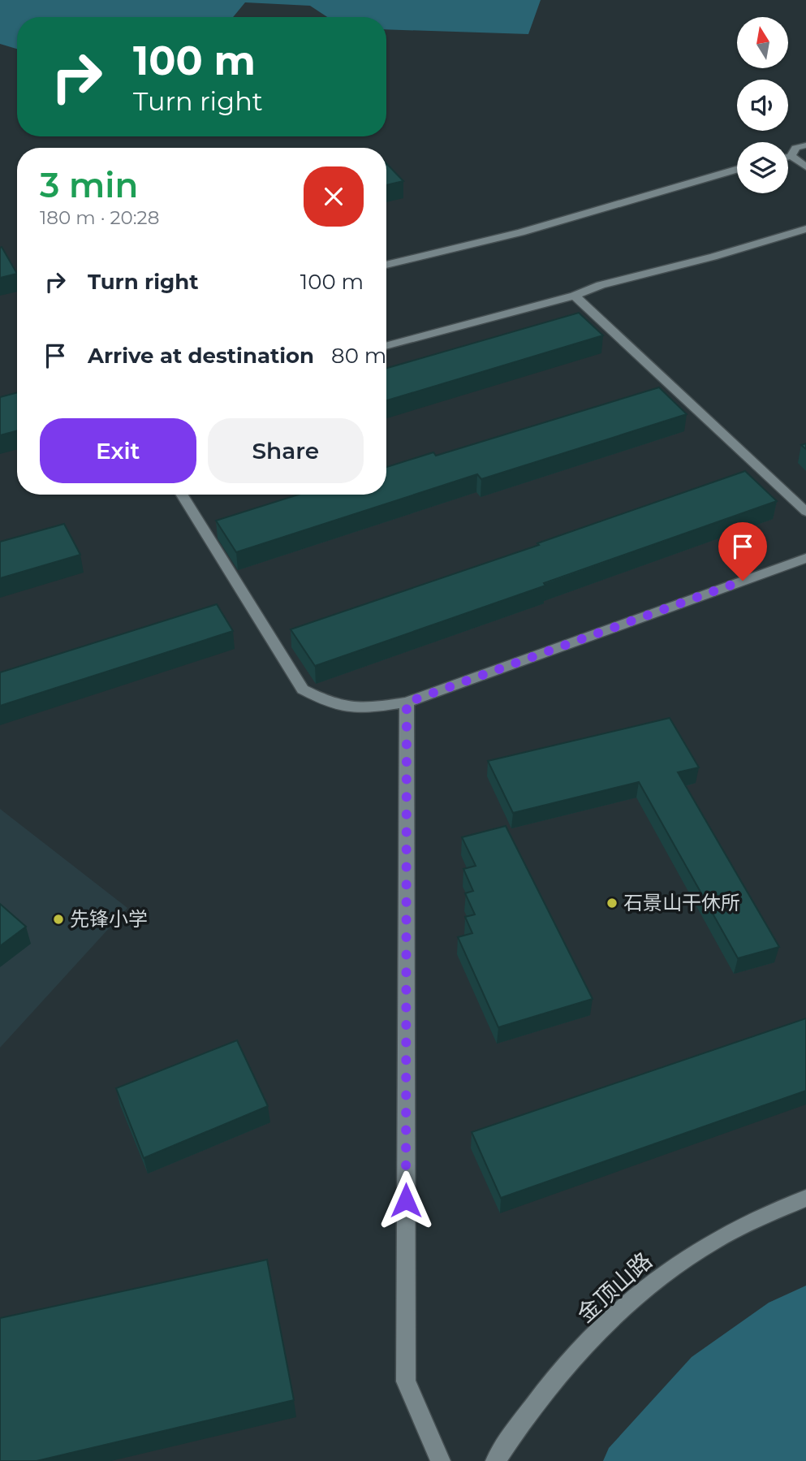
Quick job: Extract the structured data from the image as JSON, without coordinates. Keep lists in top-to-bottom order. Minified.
{"streets":{"street":["金顶山路"]},"places":["石景山干休所","先锋小学"],"north":"top","page":{"turn":["100 m","Turn right"],"heading":["3 min","180 m · 20:28"],"list":[{"name":"Turn right","value":"100 m"},{"name":"Arrive at destination","value":"80 m"}],"buttons":["Exit","Share"]}}
